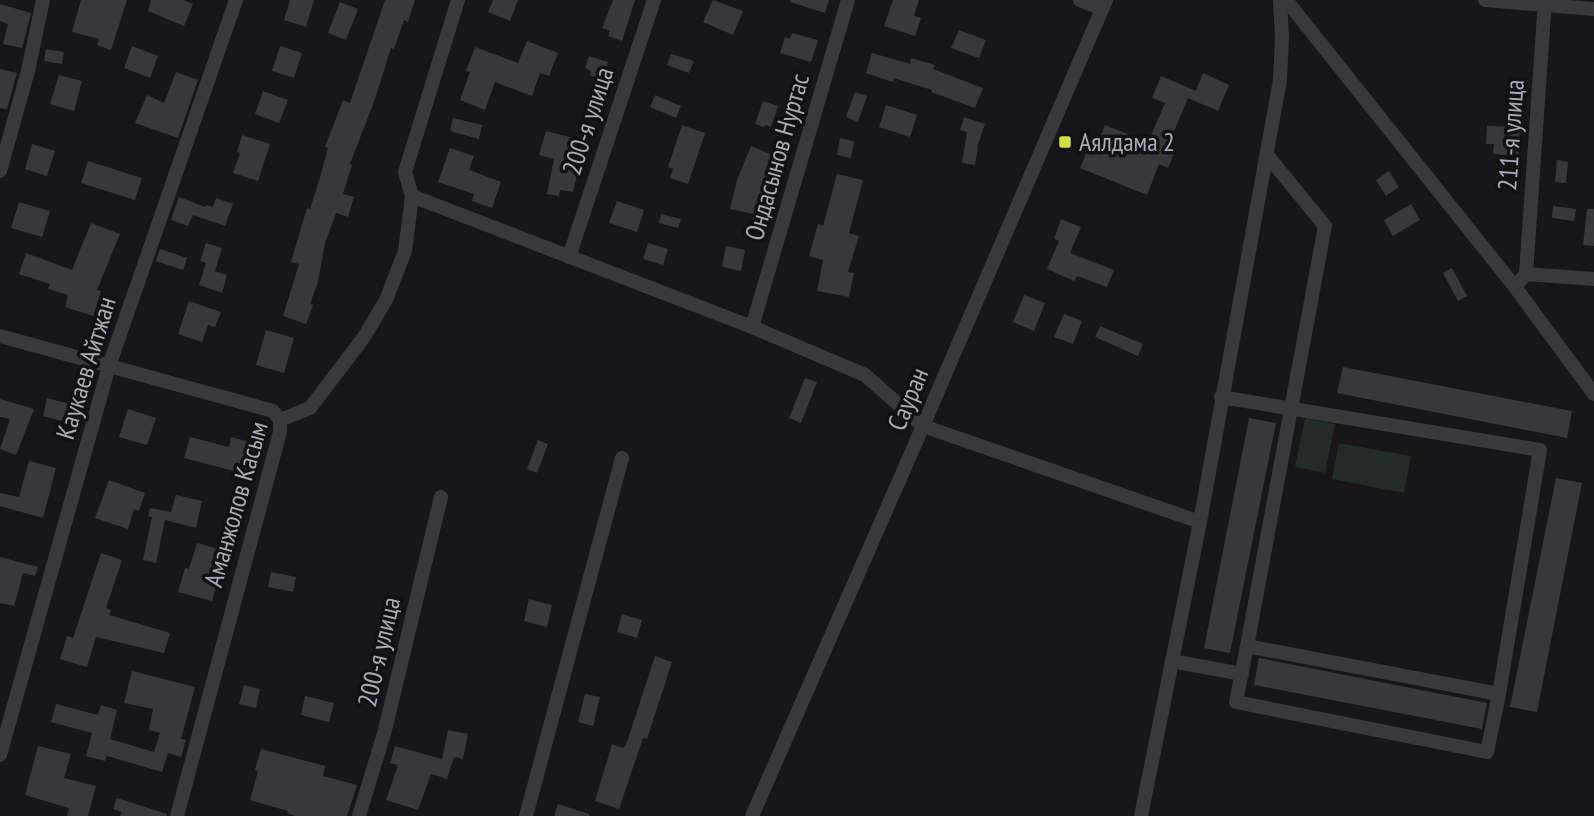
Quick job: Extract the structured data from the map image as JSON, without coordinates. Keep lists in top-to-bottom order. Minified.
{"streets":{"street":["200-я улица","211-я улица","Ондасынов Нуртас","Каукаев Айтжан","Сауран","Аманжолов Касым"]},"places":{"transit":["Аялдама 2"]}}
